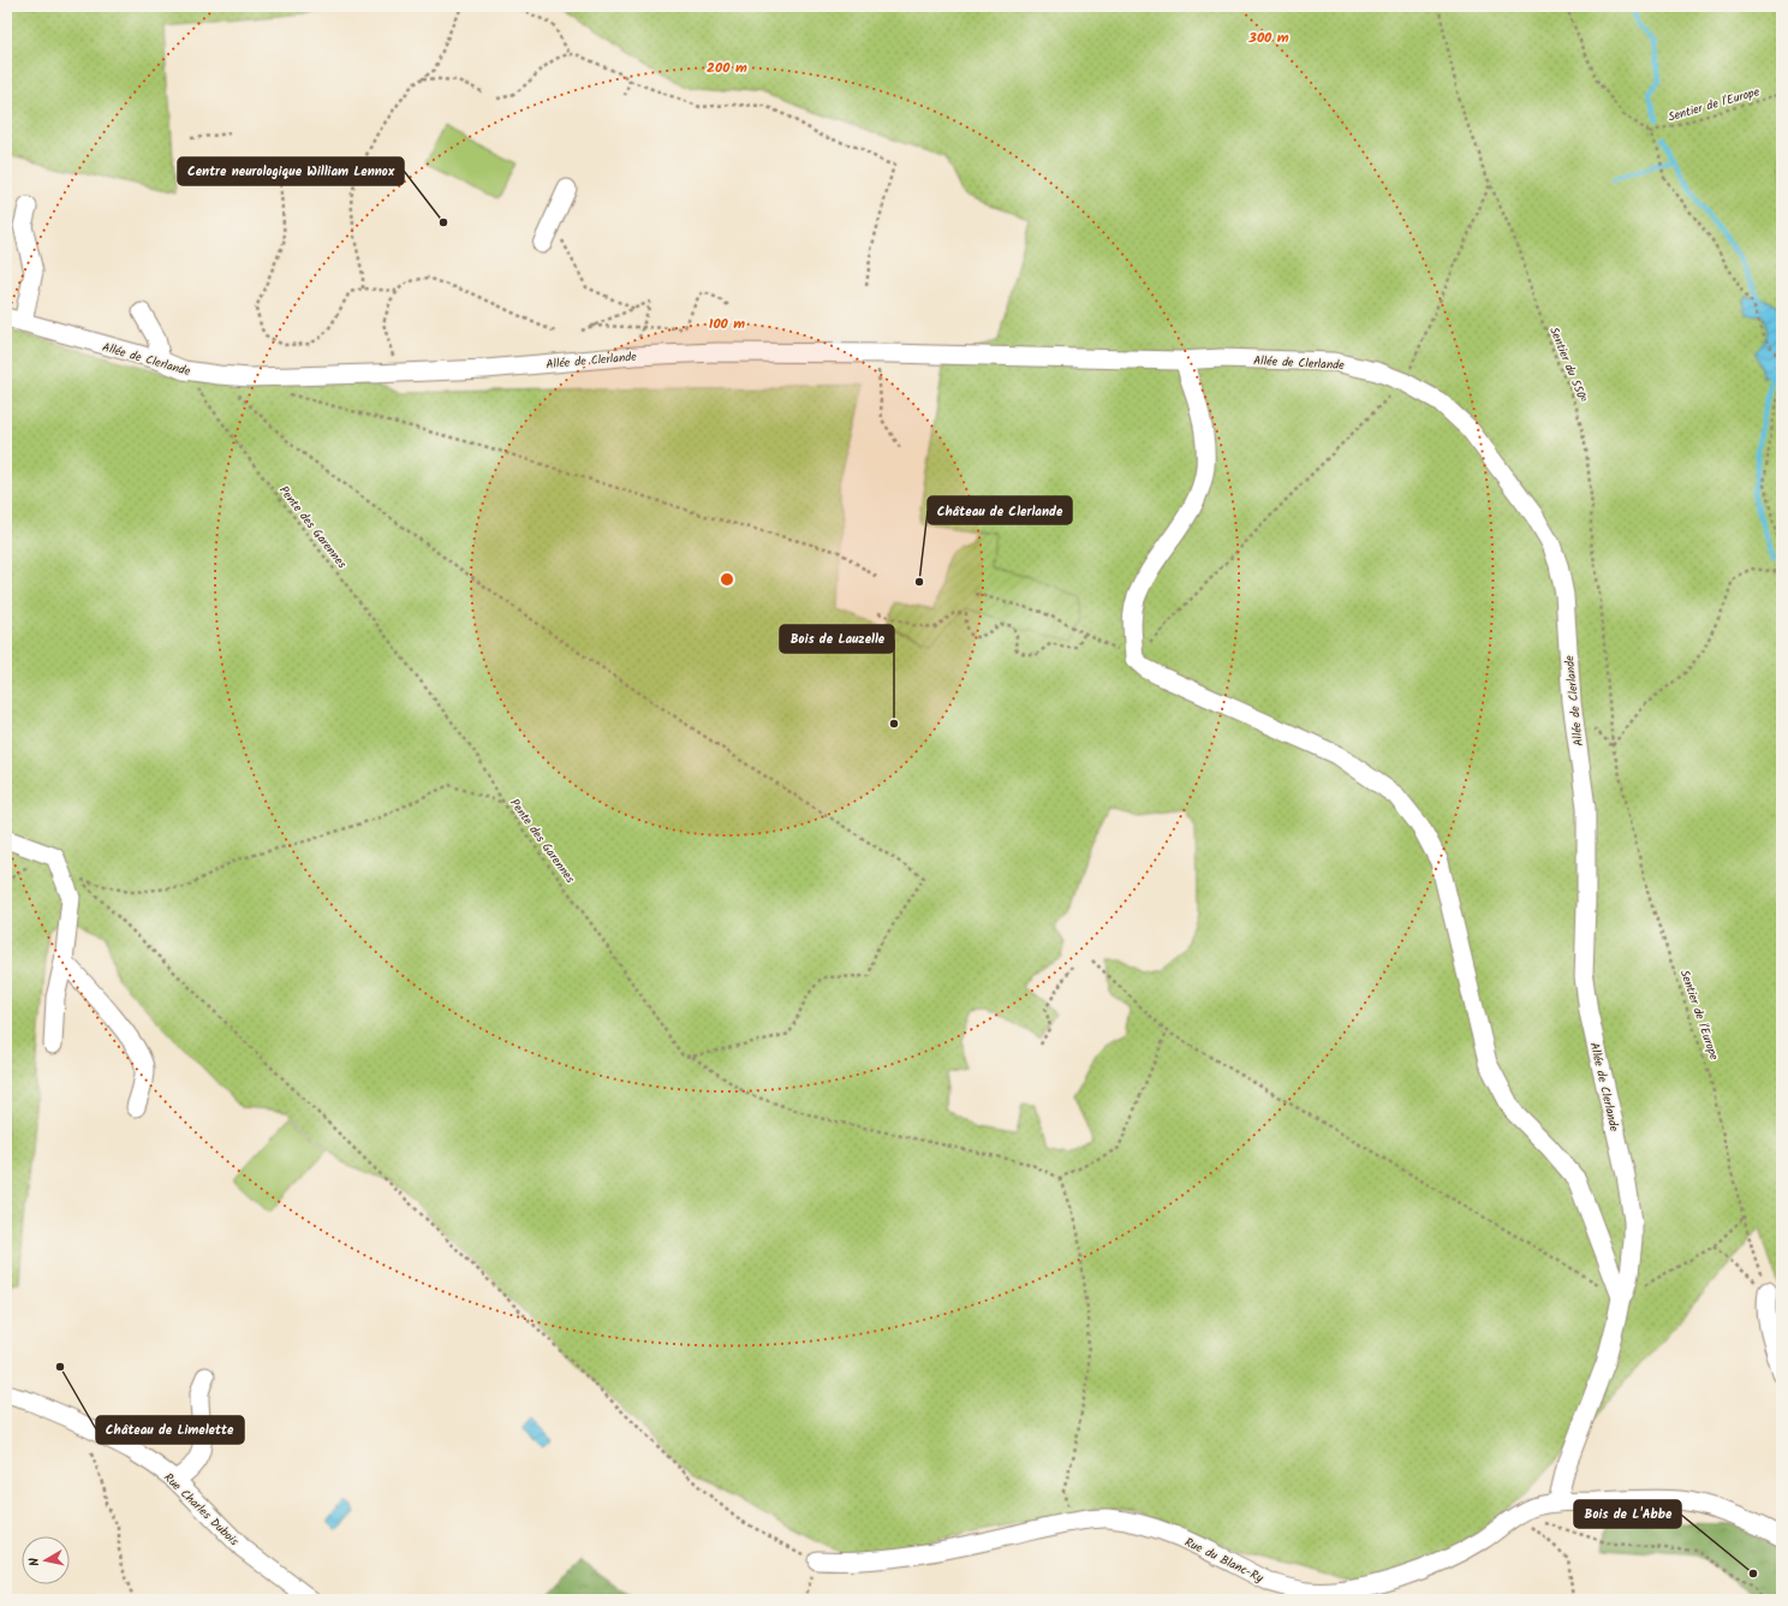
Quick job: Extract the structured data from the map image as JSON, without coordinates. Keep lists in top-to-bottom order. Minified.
{"streets":{"street":["Allée de Clerlande","Rue Charles Dubois","Rue du Blanc-Ry"],"path":["Sentier de l'Europe","Sentier du 550ᵉ","Pente des Garennes"]},"crossings":[["Sentier de l'Europe","Sentier du 550ᵉ"],["Allée de Clerlande","Pente des Garennes"],["Allée de Clerlande","Rue du Blanc-Ry"]],"places":["Centre neurologique William Lennox","Château de Clerlande","Bois de Lauzelle","Château de Limelette","Bois de L'Abbe"],"north":"left","rings":["300 m","200 m","100 m"]}
